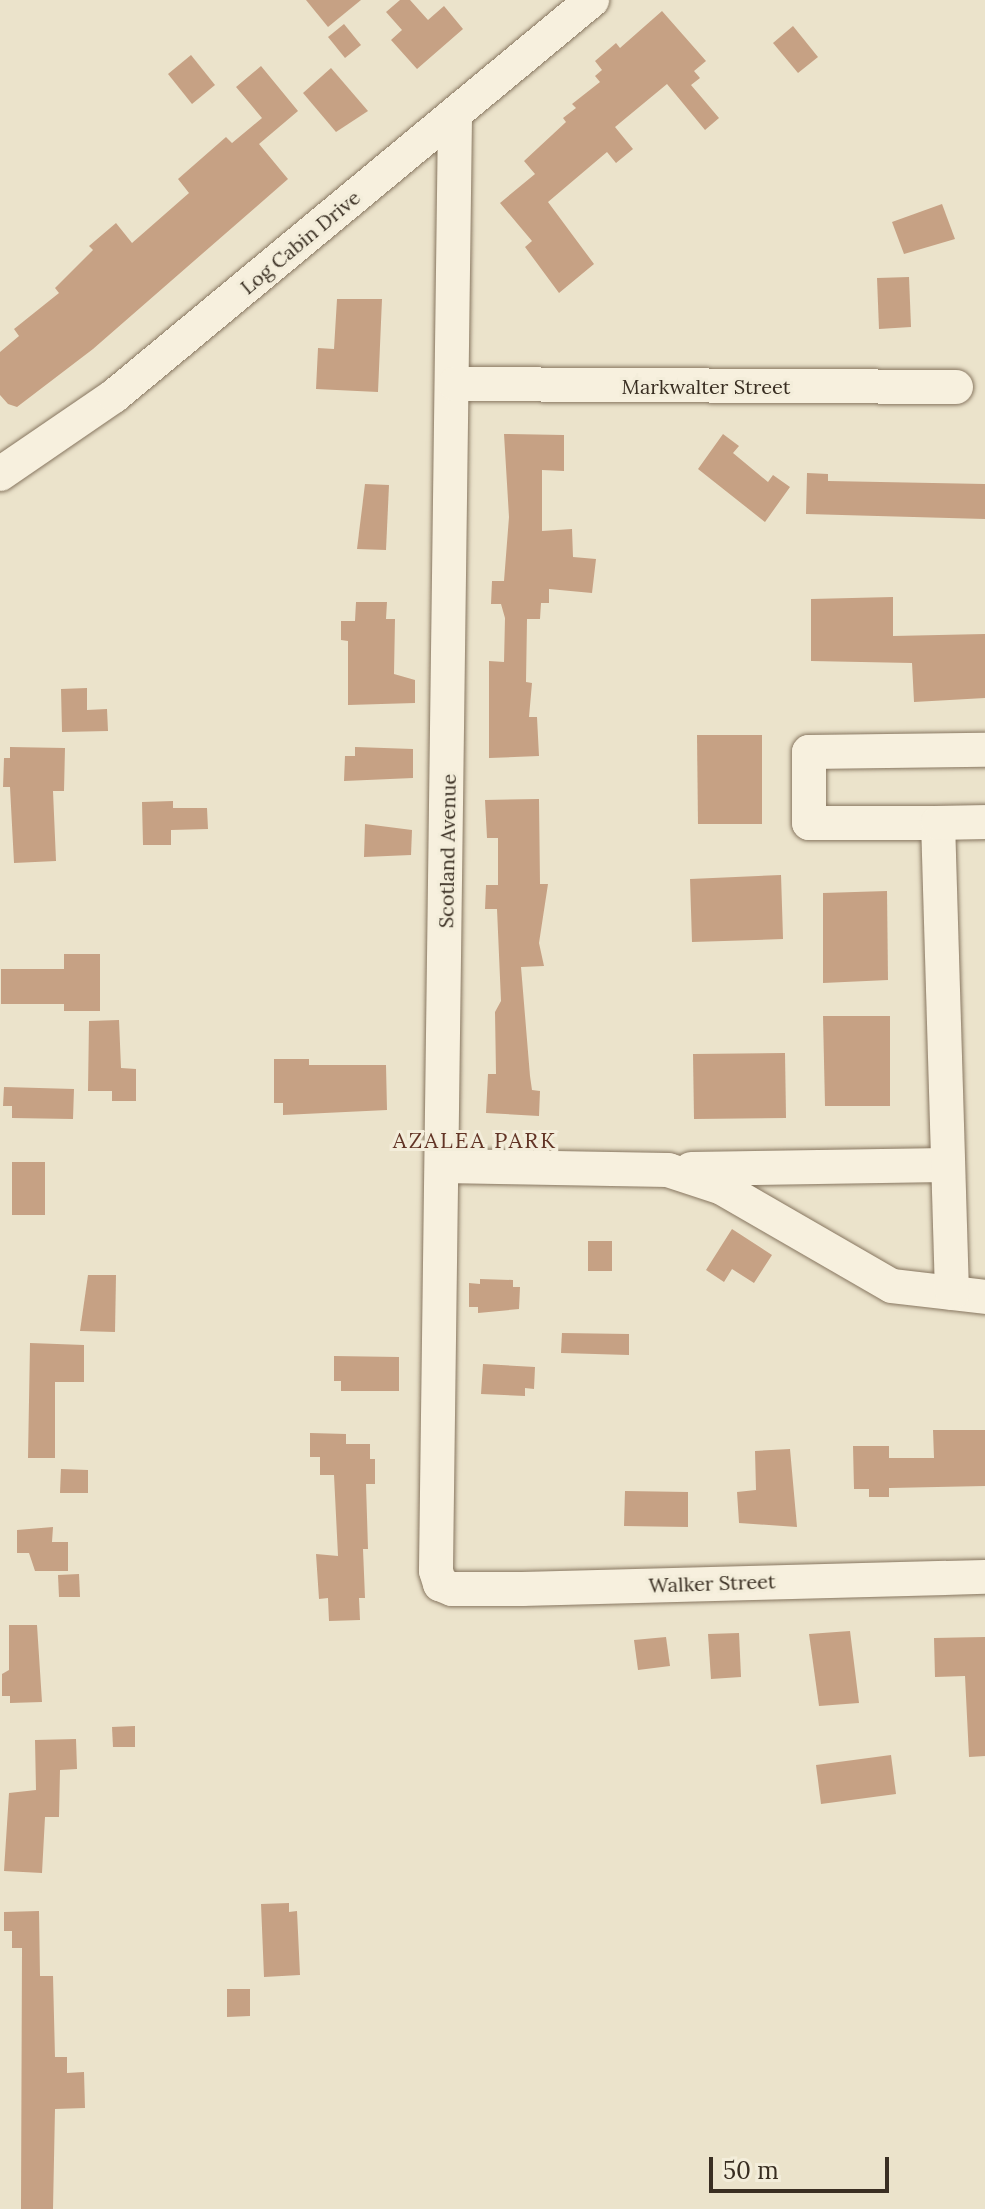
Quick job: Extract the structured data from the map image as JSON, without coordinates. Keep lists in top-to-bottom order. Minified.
{"streets":{"street":["Log Cabin Drive","Markwalter Street","Scotland Avenue","Walker Street"]},"crossings":[["Log Cabin Drive","Scotland Avenue"],["Markwalter Street","Scotland Avenue"],["Scotland Avenue","Walker Street"]],"districts":["AZALEA PARK"],"scale_bar":"50 m"}
